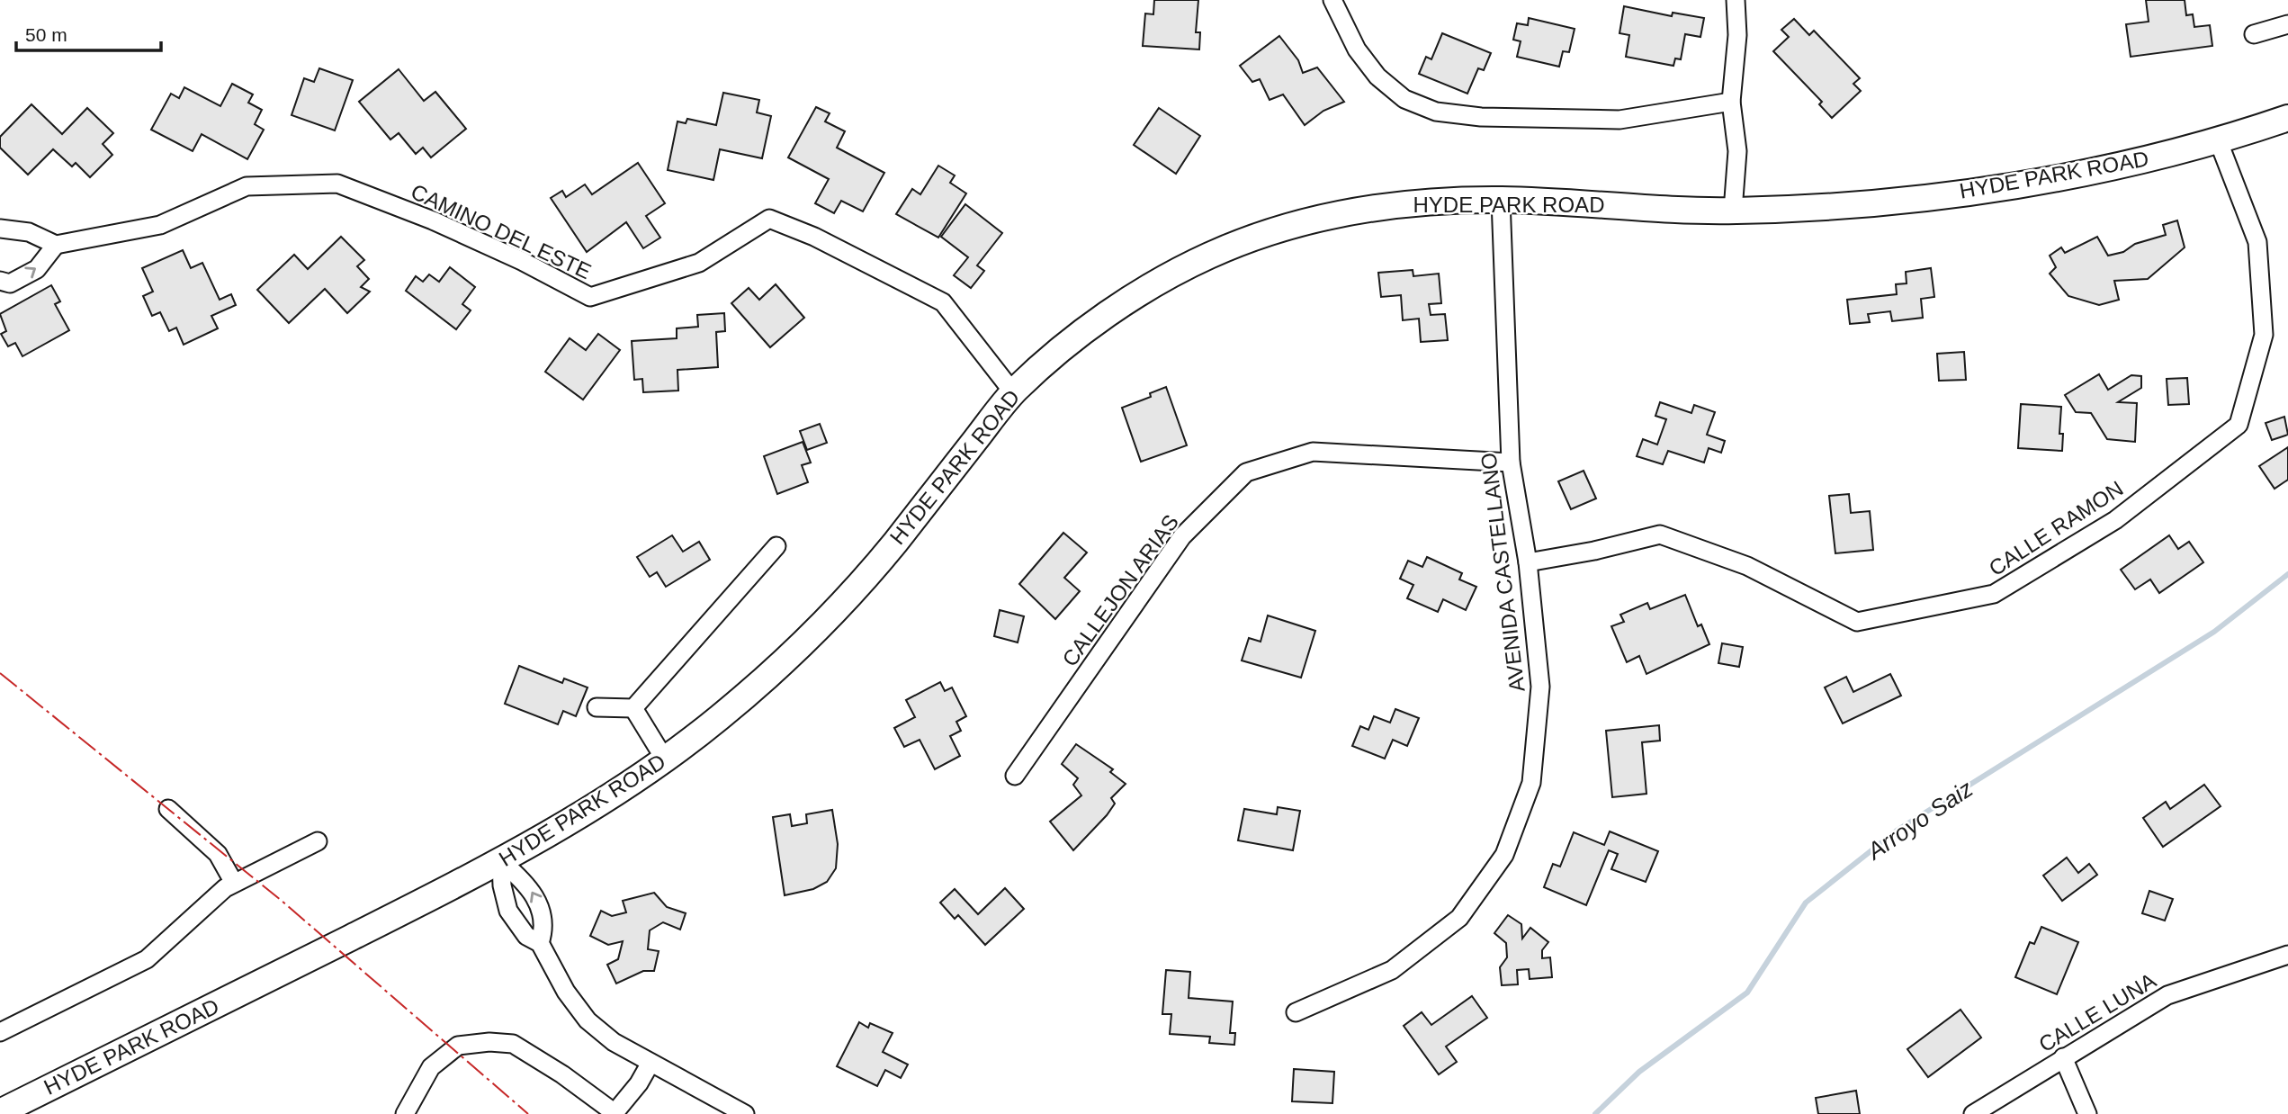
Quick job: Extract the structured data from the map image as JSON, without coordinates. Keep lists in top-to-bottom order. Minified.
{"streets":{"main road":["HYDE PARK ROAD"],"street":["CAMINO DEL ESTE","CALLE RAMON","AVENIDA CASTELLANO","CALLEJON ARIAS","CALLE LUNA"]},"crossings":[["HYDE PARK ROAD","CAMINO DEL ESTE"],["HYDE PARK ROAD","CALLE RAMON"],["HYDE PARK ROAD","AVENIDA CASTELLANO"],["CALLE RAMON","AVENIDA CASTELLANO"],["AVENIDA CASTELLANO","CALLEJON ARIAS"]],"water":["Arroyo Saiz"],"scale_bar":"50 m"}
